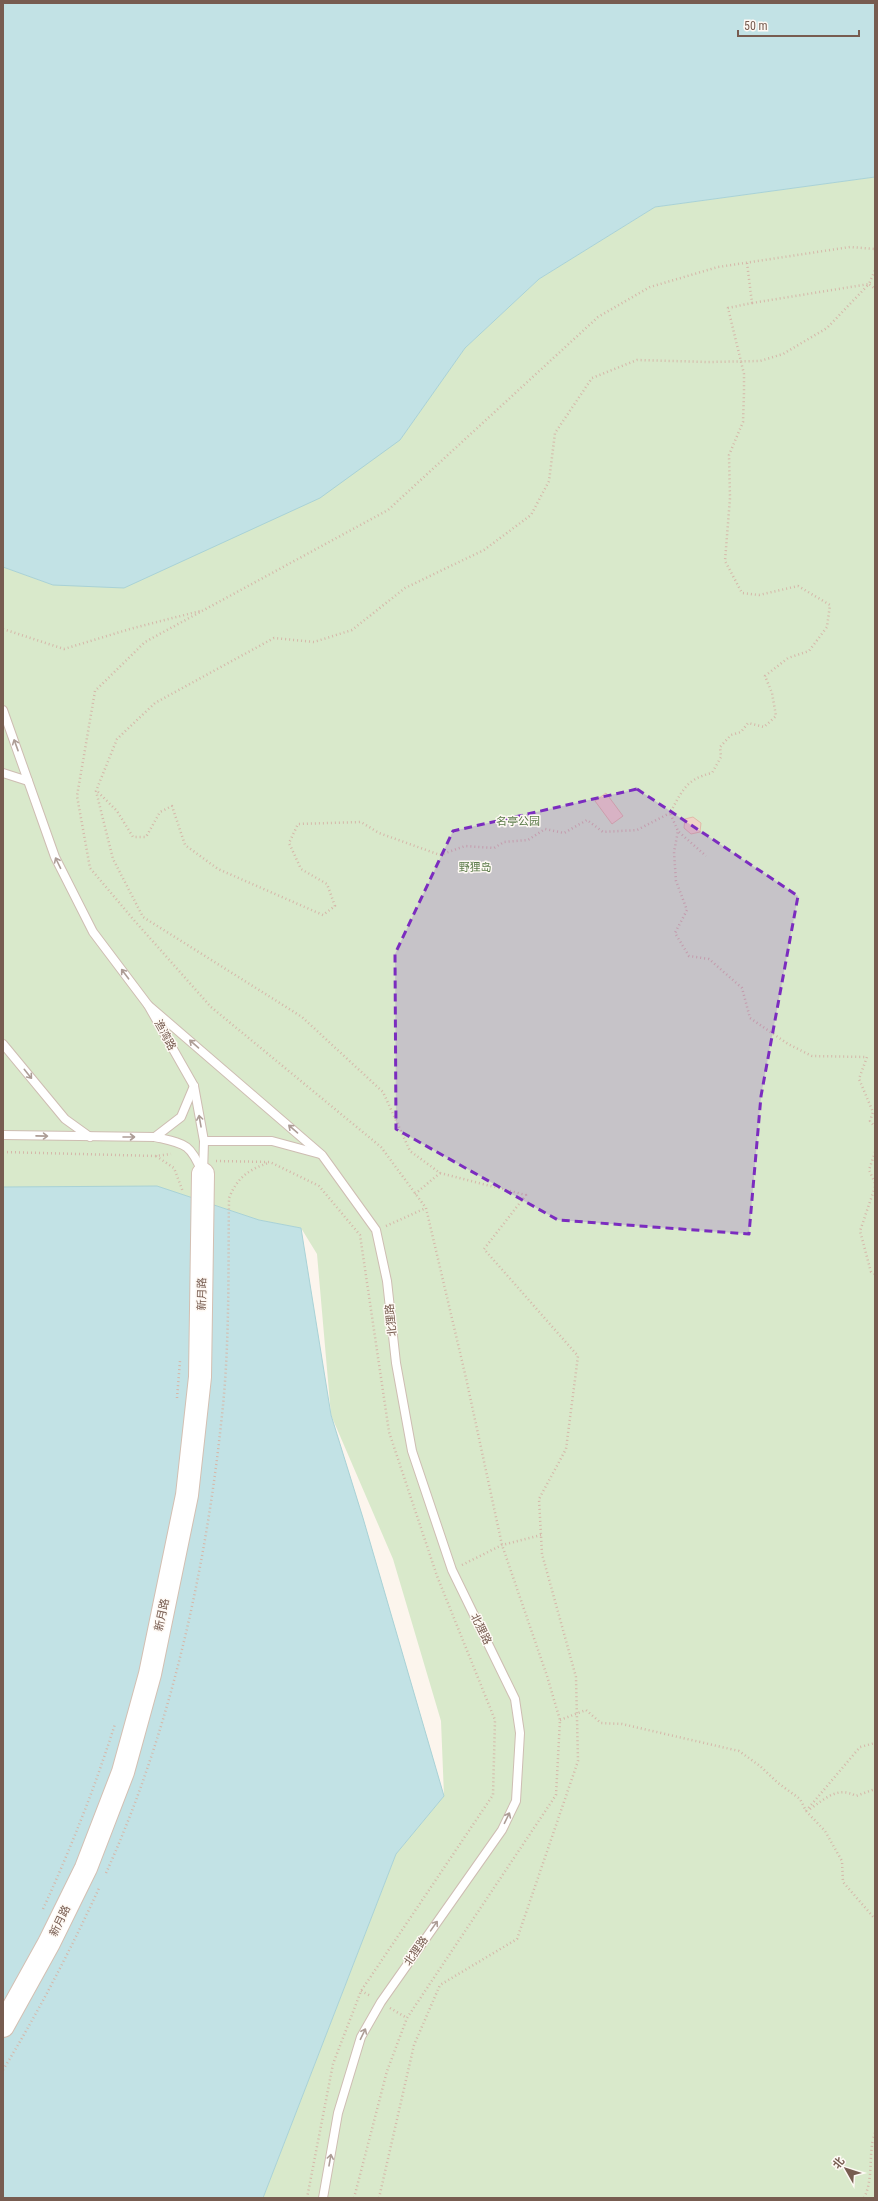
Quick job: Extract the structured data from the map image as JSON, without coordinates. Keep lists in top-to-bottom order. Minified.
{"streets":{"street":["新月路"],"lane":["渔湾路","北狸路"]},"crossings":[["渔湾路","新月路"],["渔湾路","北狸路"]],"one_way":["渔湾路","北狸路"],"parks":["名亭公园","野狸岛"],"scale_bar":"50 m","north":"top left"}
